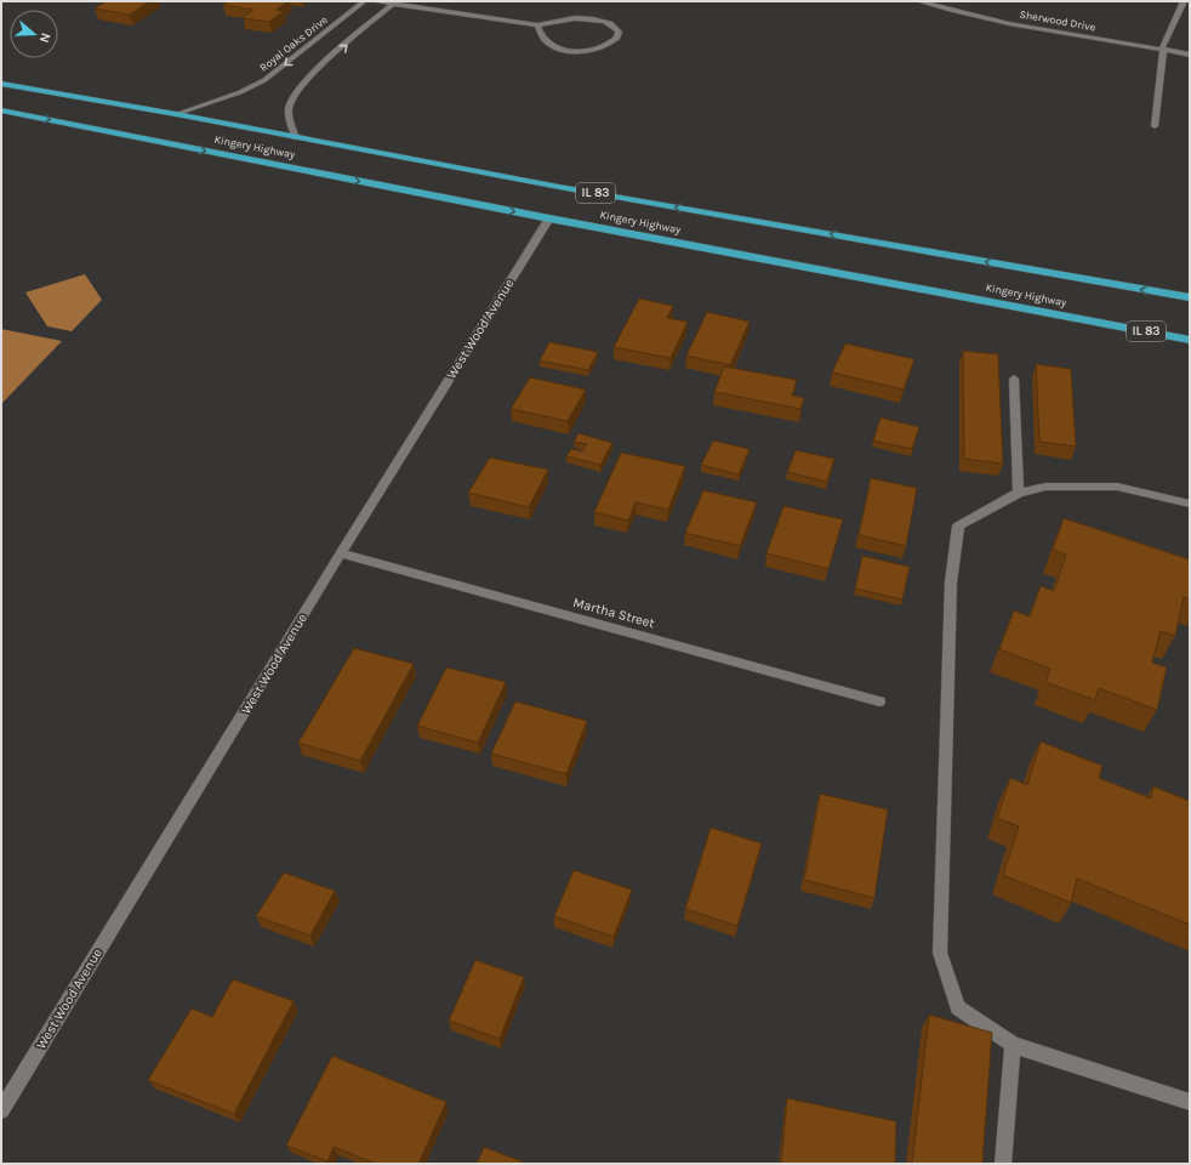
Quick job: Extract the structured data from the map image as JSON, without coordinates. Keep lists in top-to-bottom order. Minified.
{"streets":{"highway":["Kingery Highway","IL 83"],"street":["Sherwood Drive","Royal Oaks Drive","West Wood Avenue","Martha Street"]},"crossings":[["Royal Oaks Drive","Kingery Highway"],["Kingery Highway","West Wood Avenue"],["West Wood Avenue","Martha Street"]],"one_way":["Royal Oaks Drive"],"north":"right"}
